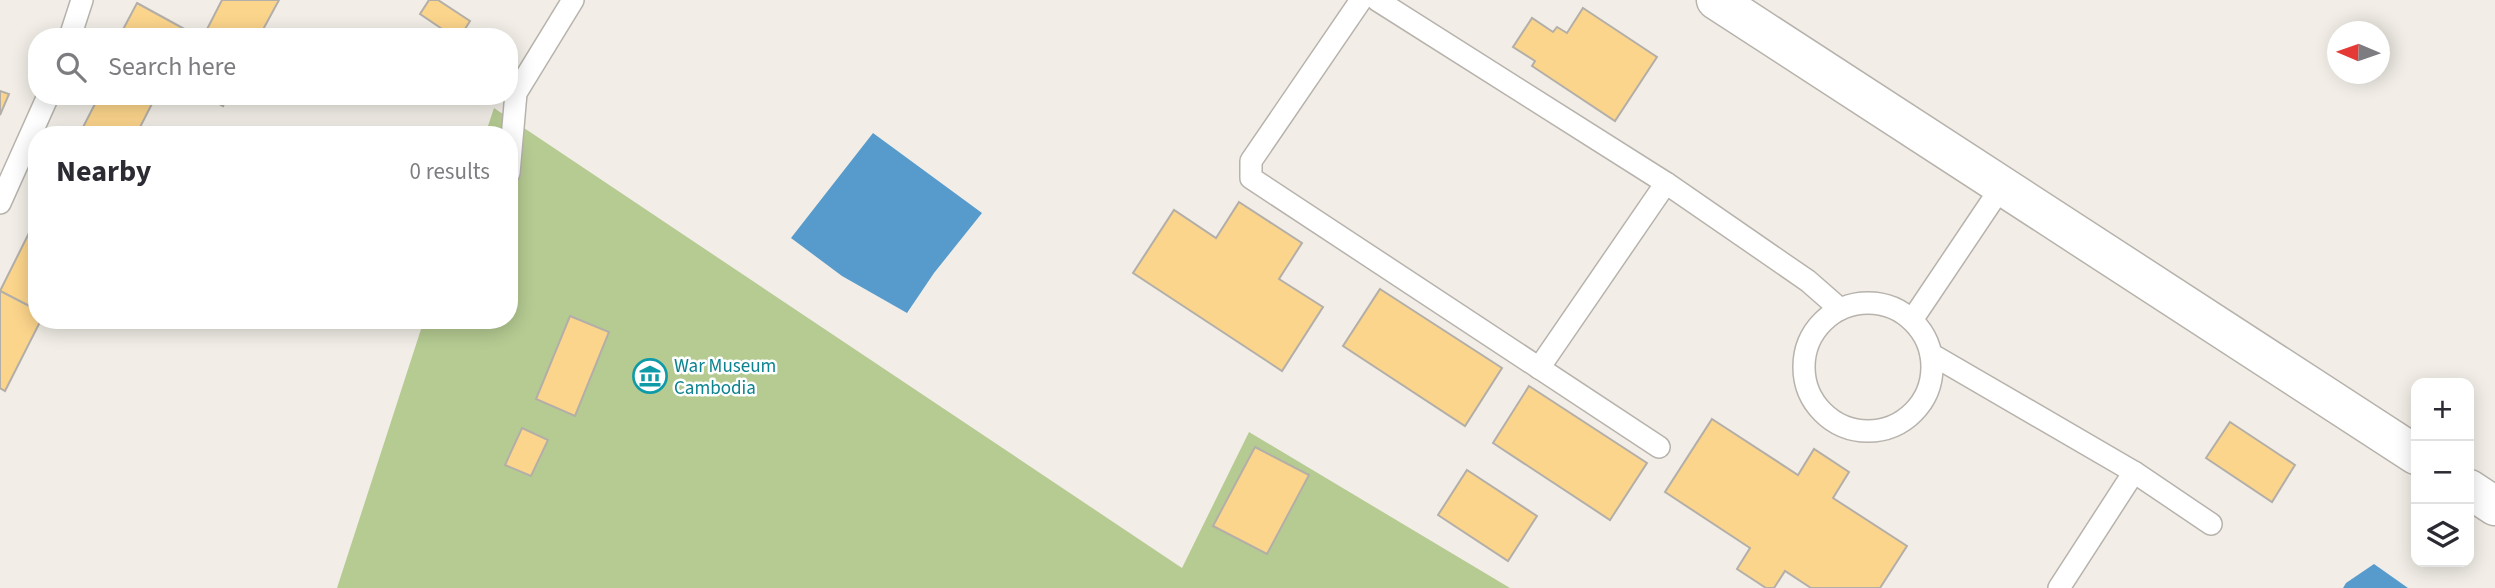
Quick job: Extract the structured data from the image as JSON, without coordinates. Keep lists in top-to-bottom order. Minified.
{"places":{"museum":["War Museum Cambodia"]},"north":"left","page":{"search":"Search here","heading":["Nearby","0 results"],"map_buttons":["+","−"]}}
